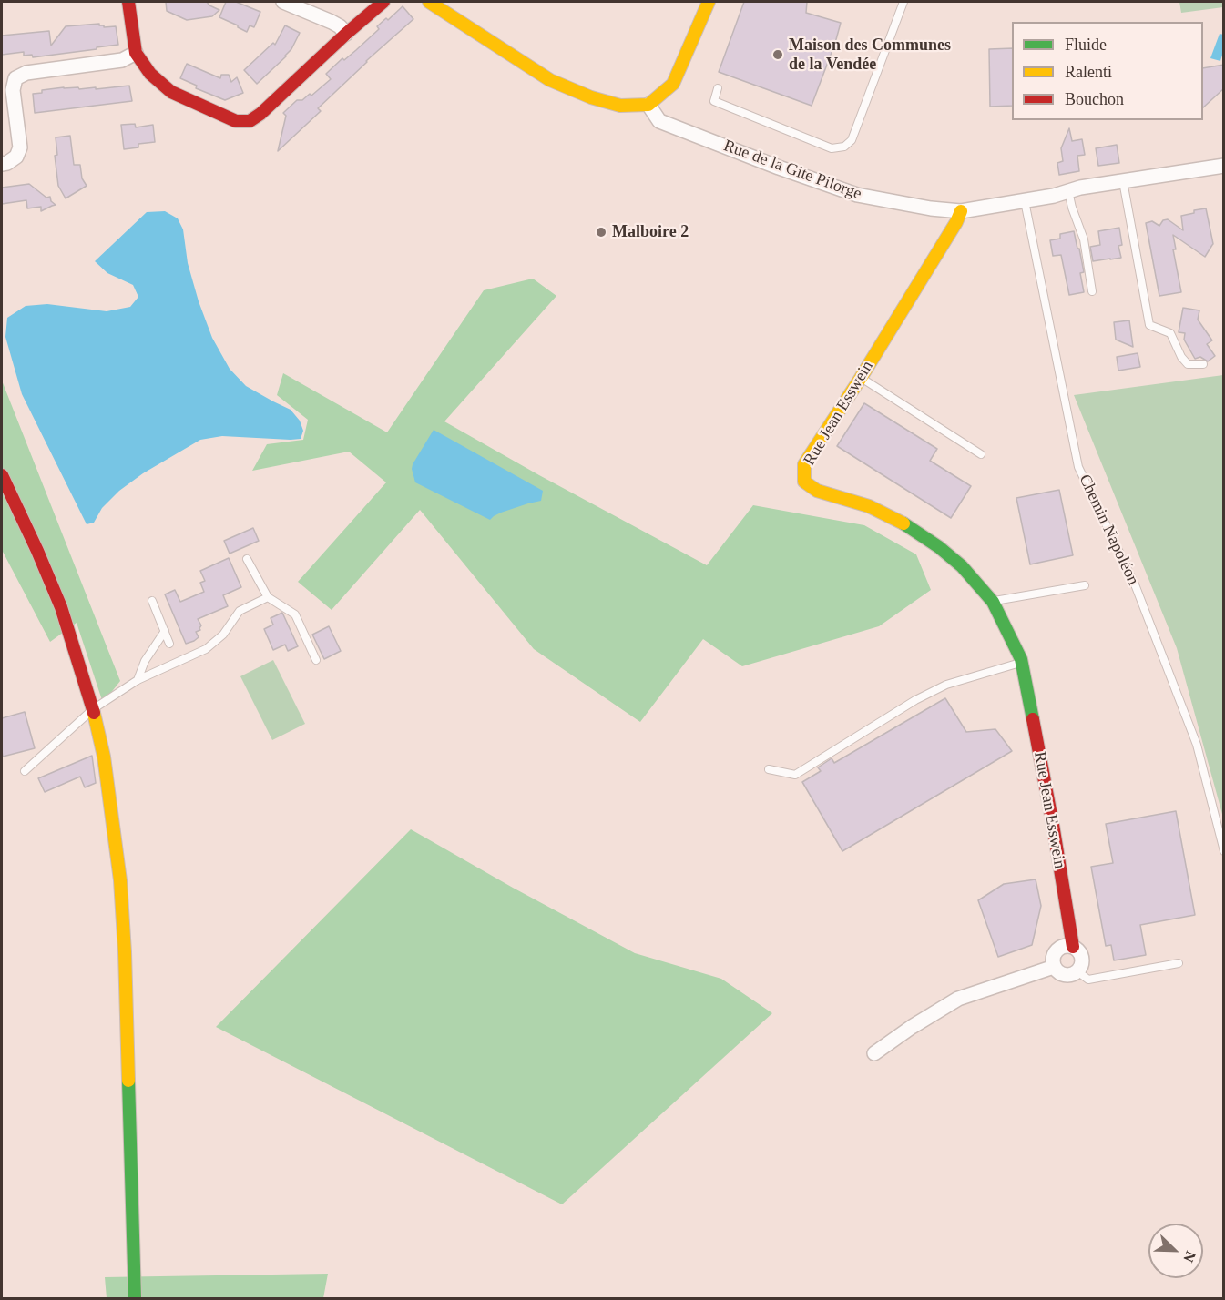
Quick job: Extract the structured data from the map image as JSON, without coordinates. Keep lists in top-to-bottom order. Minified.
{"streets":{"street":["Rue de la Gite Pilorge","Rue Jean Esswein"],"lane":["Chemin Napoléon"]},"crossings":[["Rue de la Gite Pilorge","Rue Jean Esswein"],["Rue de la Gite Pilorge","Chemin Napoléon"]],"places":["Maison des Communes de la Vendée","Malboire 2"],"legend":["Fluide","Ralenti","Bouchon"],"north":"bottom right"}
